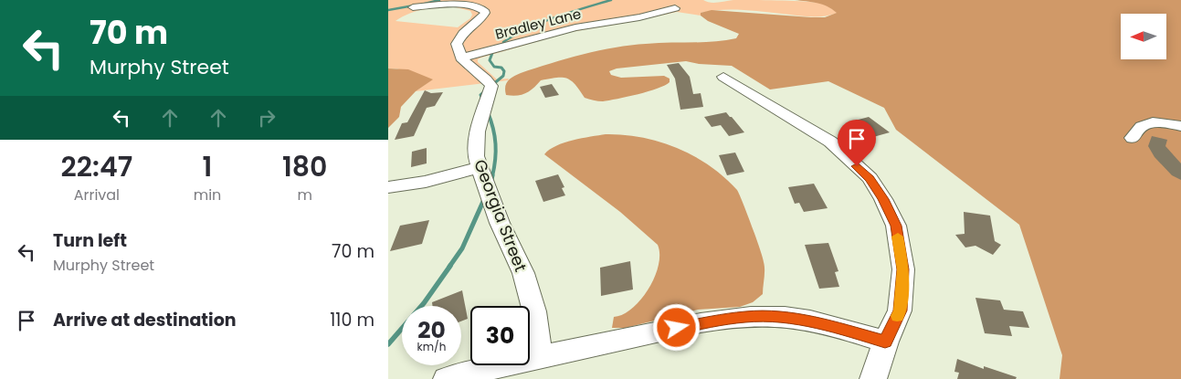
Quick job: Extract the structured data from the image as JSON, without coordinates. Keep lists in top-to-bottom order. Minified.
{"streets":{"street":["Bradley Lane","Georgia Street"]},"crossings":[["Bradley Lane","Georgia Street"]],"north":"left","page":{"turn":["70 m","Murphy Street"],"eta":["22:47","Arrival","1","min","180","m"],"list":[{"name":"Turn left","note":"Murphy Street","value":"70 m"},{"name":"Arrive at destination","value":"110 m"}],"speed":"20 km/h","limit":"30"}}
